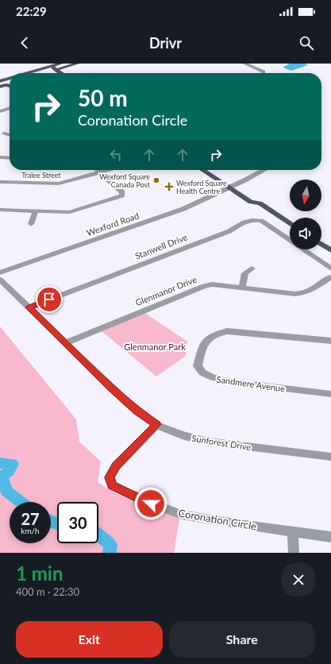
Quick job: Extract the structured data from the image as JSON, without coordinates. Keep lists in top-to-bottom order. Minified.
{"streets":{"street":["Tralee Street","Wexford Road","Stanwell Drive","Glenmanor Drive","Sandmere Avenue","Sunforest Drive","Coronation Circle"]},"crossings":[["Stanwell Drive","Sunforest Drive"],["Glenmanor Drive","Sunforest Drive"],["Sunforest Drive","Coronation Circle"]],"parks":["Glenmanor Park"],"places":{"other":["Wexford Square Canada Post"],"health":["Wexford Square Health Centre"]},"north":"bottom","page":{"status":"22:29","header":"Drivr","turn":["50 m","Coronation Circle"],"speed":"27 km/h","limit":"30","heading":["1 min","400 m · 22:30"],"buttons":["Exit","Share"]}}
